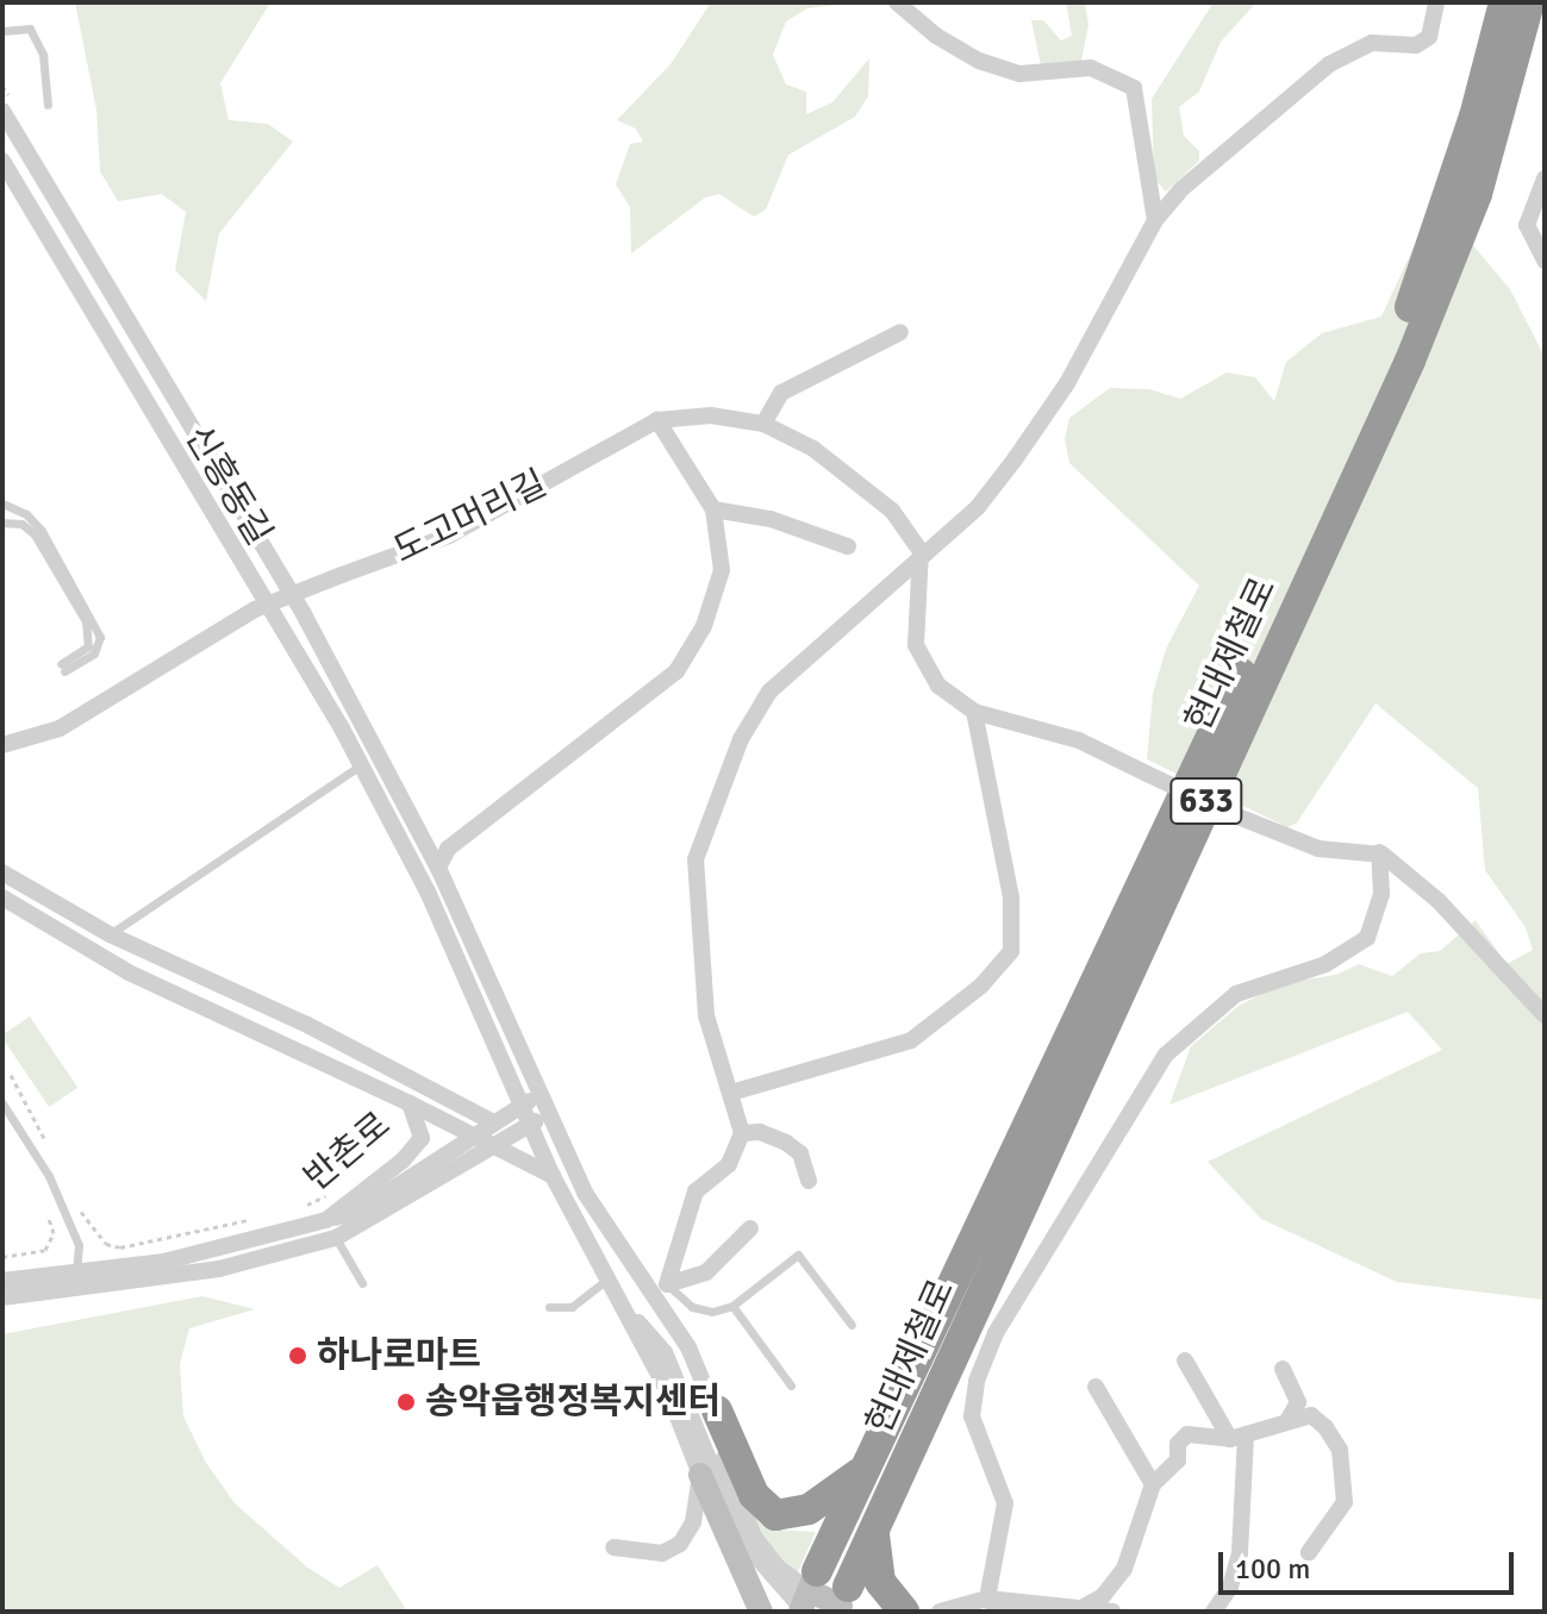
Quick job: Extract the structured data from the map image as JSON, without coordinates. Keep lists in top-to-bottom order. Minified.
{"streets":{"highway":["현대제철로","633"],"street":["신흥동길","도고머리길","반촌로"]},"crossings":[["신흥동길","현대제철로"],["신흥동길","반촌로"]],"places":["하나로마트","송악읍행정복지센터"],"scale_bar":"100 m"}
